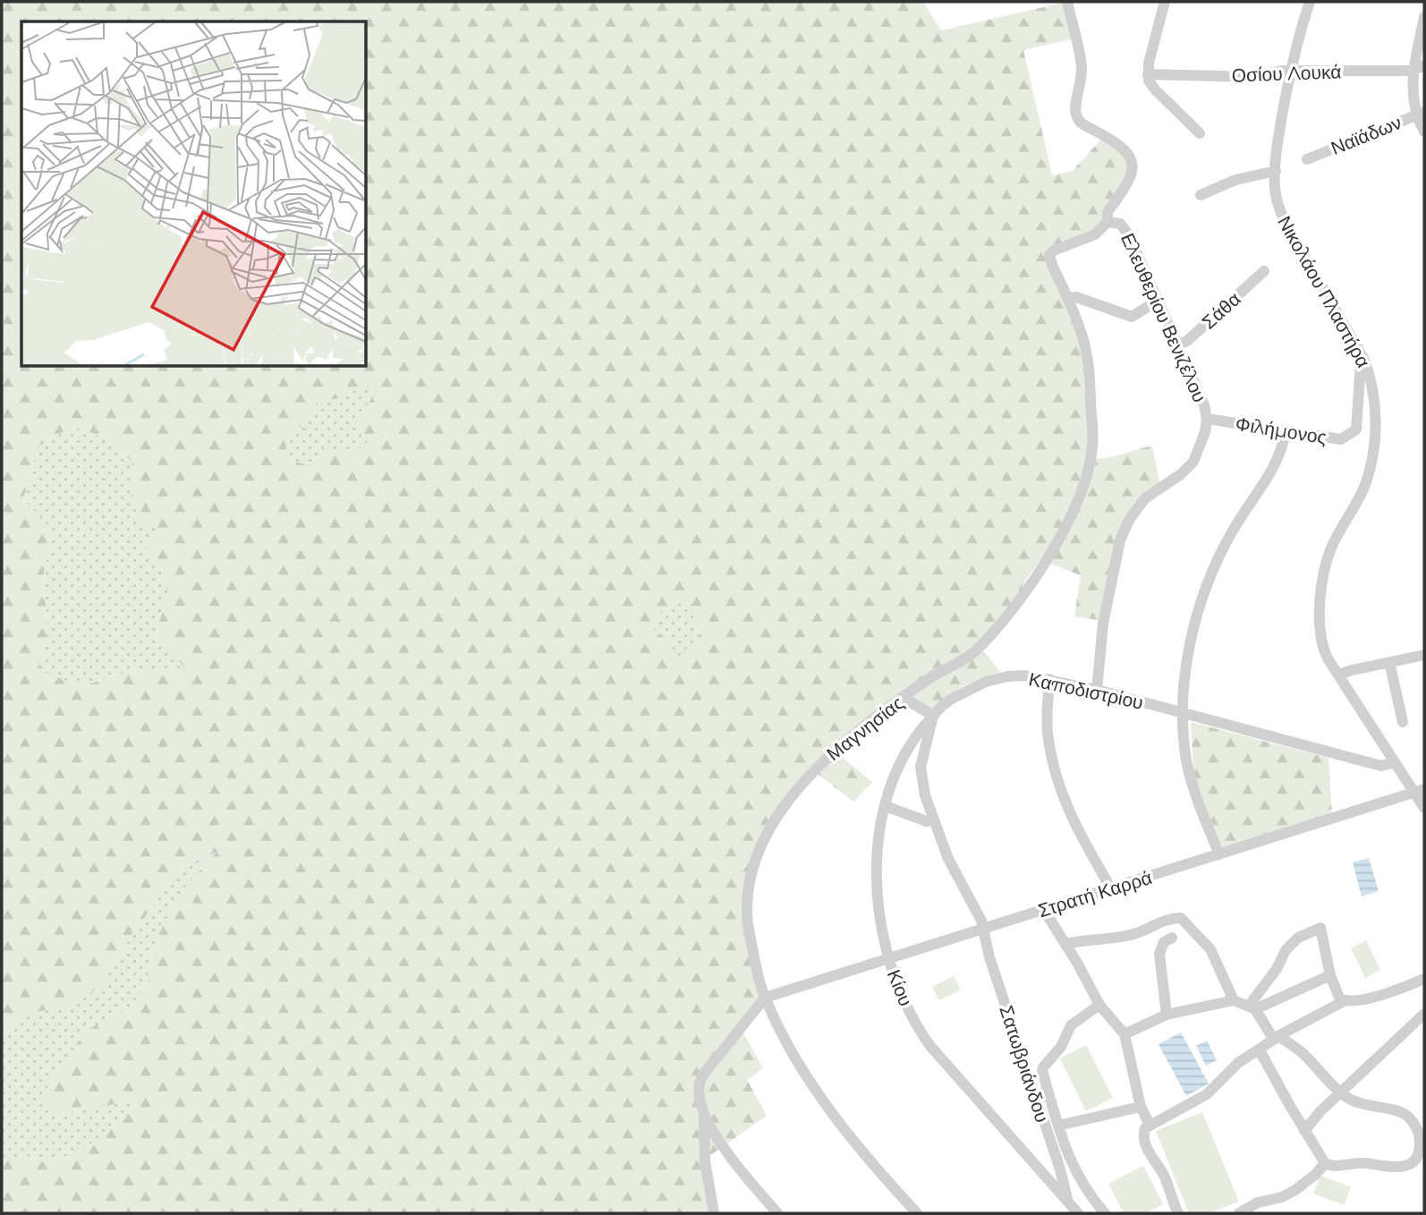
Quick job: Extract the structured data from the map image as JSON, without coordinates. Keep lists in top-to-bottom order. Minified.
{"streets":{"street":["Οσίου Λουκά","Ναϊάδων","Νικολάου Πλαστήρα","Σάθα","Ελευθερίου Βενιζέλου","Φιλήμονος","Καποδιστρίου","Μαγνησίας","Στρατή Καρρά","Κίου","Σατωβριάνδου"]},"crossings":[["Οσίου Λουκά","Νικολάου Πλαστήρα"],["Νικολάου Πλαστήρα","Φιλήμονος"],["Νικολάου Πλαστήρα","Καποδιστρίου"],["Νικολάου Πλαστήρα","Στρατή Καρρά"],["Σάθα","Ελευθερίου Βενιζέλου"],["Ελευθερίου Βενιζέλου","Φιλήμονος"],["Ελευθερίου Βενιζέλου","Καποδιστρίου"],["Ελευθερίου Βενιζέλου","Μαγνησίας"],["Καποδιστρίου","Κίου"],["Μαγνησίας","Στρατή Καρρά"],["Στρατή Καρρά","Κίου"],["Στρατή Καρρά","Σατωβριάνδου"],["Κίου","Σατωβριάνδου"]]}
